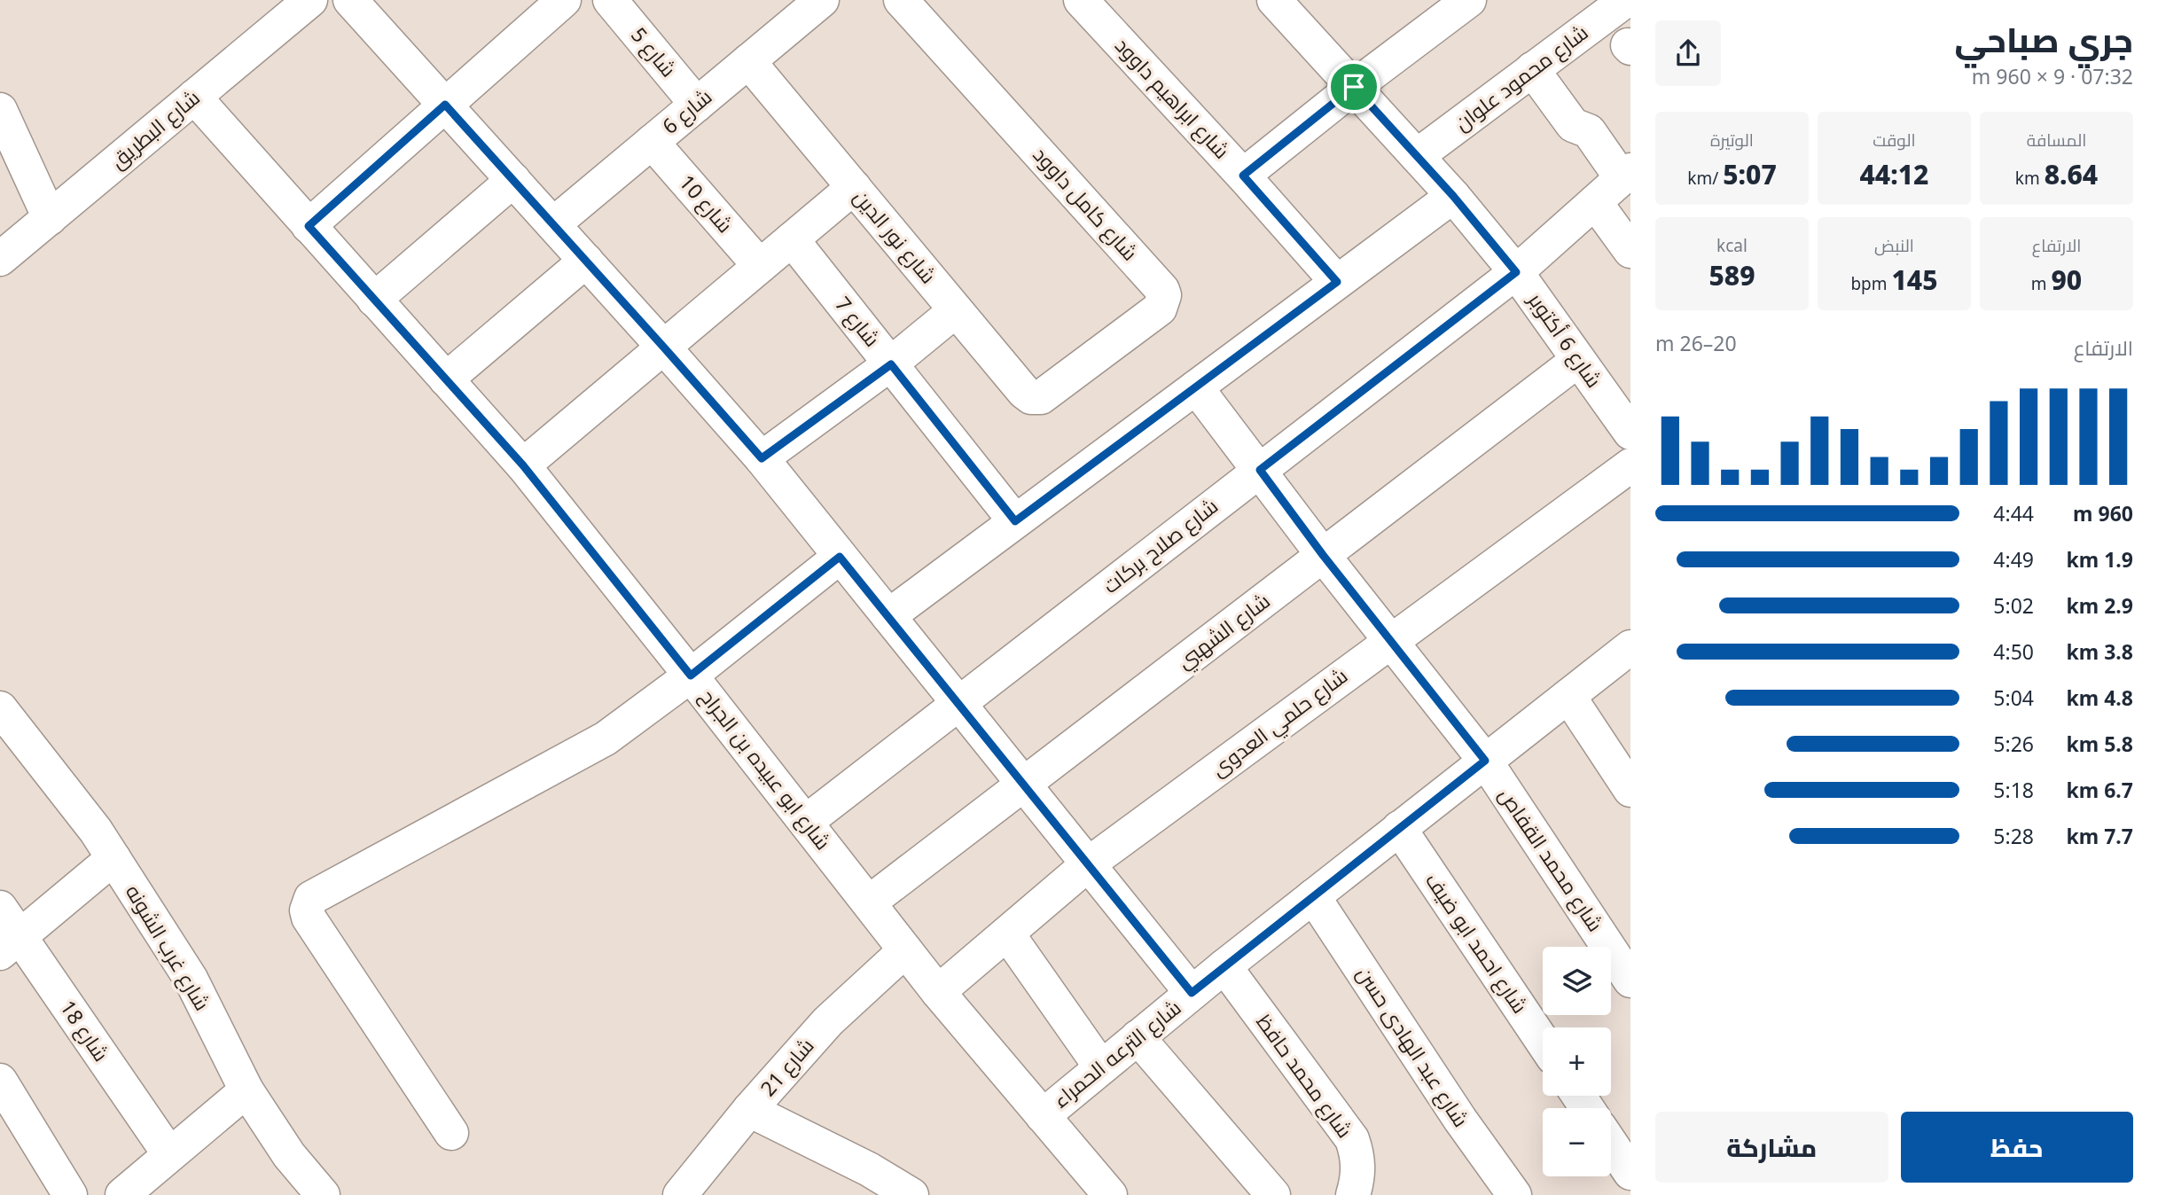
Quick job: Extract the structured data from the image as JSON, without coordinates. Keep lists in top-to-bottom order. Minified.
{"streets":{"street":["شارع 5","شارع محمود علوان","شارع ابراهيم داوود","شارع 6","شارع البطريق","شارع 10","شارع كامل داوود","شارع نور الدين","شارع 7","شارع 6 أكتوبر","شارع صلاح بركات","شارع الشهبي","شارع حلمي العدوى","شارع ابو عبيده بن الجراح","شارع محمد القفاص","شارع احمد ابو ضيف","شارع غرب الشونه","شارع 18","شارع عبد الهادى حسن","شارع الترعه الحمراء","شارع 21","شارع محمد حافظ"]},"crossings":[["شارع 5","شارع 6"],["شارع محمود علوان","شارع 6 أكتوبر"],["شارع 6","شارع 10"],["شارع 6","شارع نور الدين"],["شارع البطريق","شارع ابو عبيده بن الجراح"],["شارع كامل داوود","شارع نور الدين"],["شارع 6 أكتوبر","شارع صلاح بركات"],["شارع 6 أكتوبر","شارع الشهبي"],["شارع صلاح بركات","شارع ابو عبيده بن الجراح"],["شارع صلاح بركات","شارع محمد القفاص"],["شارع الشهبي","شارع ابو عبيده بن الجراح"],["شارع الشهبي","شارع محمد القفاص"],["شارع حلمي العدوى","شارع ابو عبيده بن الجراح"],["شارع حلمي العدوى","شارع محمد القفاص"],["شارع ابو عبيده بن الجراح","شارع الترعه الحمراء"],["شارع ابو عبيده بن الجراح","شارع 21"],["شارع محمد القفاص","شارع الترعه الحمراء"],["شارع احمد ابو ضيف","شارع الترعه الحمراء"],["شارع عبد الهادى حسن","شارع الترعه الحمراء"],["شارع الترعه الحمراء","شارع محمد حافظ"]],"page":{"heading":["جري صباحي","07:32 · 9 × 960 m"],"stats":[["المسافة","8.64 km"],["الوقت","44:12"],["الوتيرة","5:07 /km"],["الارتفاع","90 m"],["النبض","145 bpm"],["kcal","589"]],"chart":["الارتفاع","20–26 m"],"list":[{"name":"960 m","note":"4:44"},{"name":"1.9 km","note":"4:49"},{"name":"2.9 km","note":"5:02"},{"name":"3.8 km","note":"4:50"},{"name":"4.8 km","note":"5:04"},{"name":"5.8 km","note":"5:26"},{"name":"6.7 km","note":"5:18"},{"name":"7.7 km","note":"5:28"}],"map_buttons":["+","−"],"buttons":["حفظ","مشاركة"]}}
